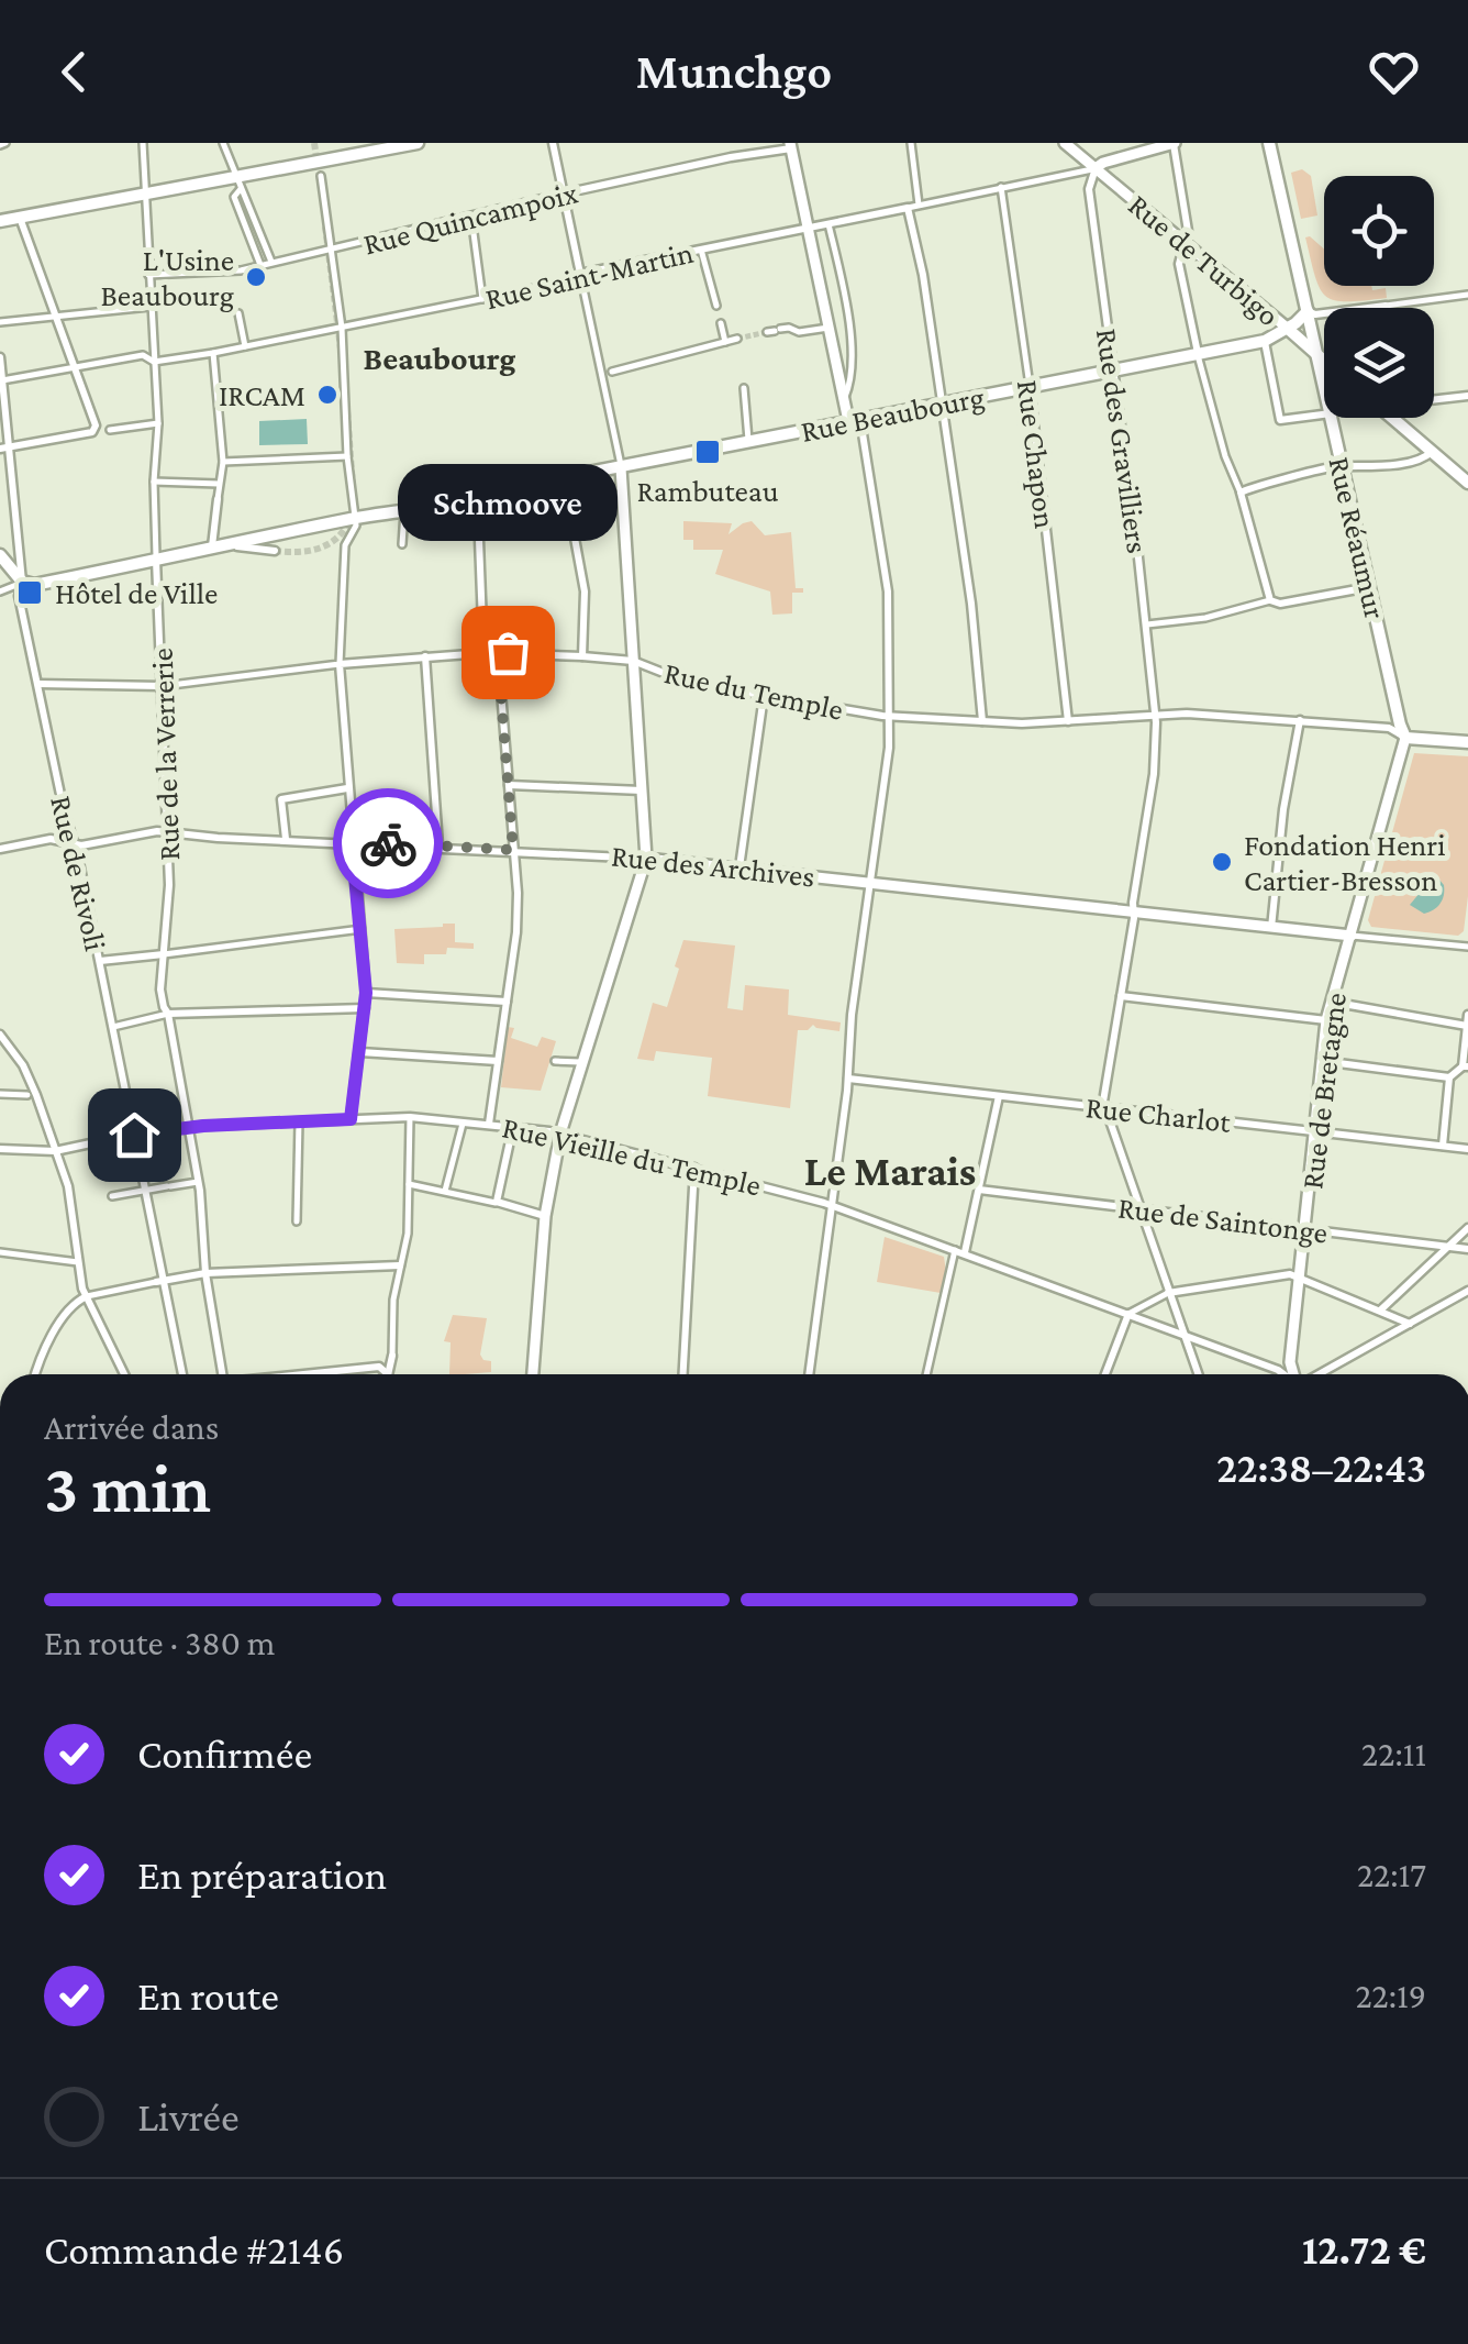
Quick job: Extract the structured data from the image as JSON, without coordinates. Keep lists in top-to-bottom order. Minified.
{"streets":{"main road":["Rue de Turbigo","Rue Beaubourg","Rue Réaumur","Rue du Temple"],"street":["Rue Quincampoix","Rue Saint-Martin","Rue des Gravilliers","Rue Chapon","Rue de la Verrerie","Rue des Archives","Rue de Rivoli","Rue de Bretagne","Rue Charlot","Rue Vieille du Temple","Rue de Saintonge"]},"crossings":[["Rue Quincampoix","Rue de la Verrerie"],["Rue de Turbigo","Rue Saint-Martin"],["Rue de Turbigo","Rue Beaubourg"],["Rue de Turbigo","Rue des Gravilliers"],["Rue de Turbigo","Rue Réaumur"],["Rue Saint-Martin","Rue des Gravilliers"],["Rue Saint-Martin","Rue Chapon"],["Rue Saint-Martin","Rue de la Verrerie"],["Rue Saint-Martin","Rue de Rivoli"],["Rue Beaubourg","Rue des Gravilliers"],["Rue Beaubourg","Rue Chapon"],["Rue Beaubourg","Rue Réaumur"],["Rue Beaubourg","Rue de la Verrerie"],["Rue Beaubourg","Rue de Rivoli"],["Rue des Gravilliers","Rue du Temple"],["Rue des Gravilliers","Rue des Archives"],["Rue des Gravilliers","Rue Charlot"],["Rue Chapon","Rue du Temple"],["Rue Réaumur","Rue du Temple"],["Rue Réaumur","Rue de Bretagne"],["Rue du Temple","Rue de la Verrerie"],["Rue du Temple","Rue de Rivoli"],["Rue du Temple","Rue de Bretagne"],["Rue de la Verrerie","Rue des Archives"],["Rue de la Verrerie","Rue Vieille du Temple"],["Rue des Archives","Rue de Rivoli"],["Rue des Archives","Rue de Bretagne"],["Rue de Rivoli","Rue Vieille du Temple"],["Rue de Bretagne","Rue Charlot"],["Rue de Bretagne","Rue de Saintonge"]],"districts":["Beaubourg","Le Marais"],"places":{"other":["L'Usine Beaubourg","IRCAM","Schmoove","Fondation Henri Cartier-Bresson"],"transit":["Rambuteau","Hôtel de Ville"]},"page":{"header":"Munchgo","bubble":"Schmoove","heading":["3 min","Arrivée dans","22:38–22:43"],"panel":["Commande #2146","12.72 €"],"bar":"En route · 380 m","list":[["Confirmée","22:11"],["En préparation","22:17"],["En route","22:19"],"Livrée"]}}
